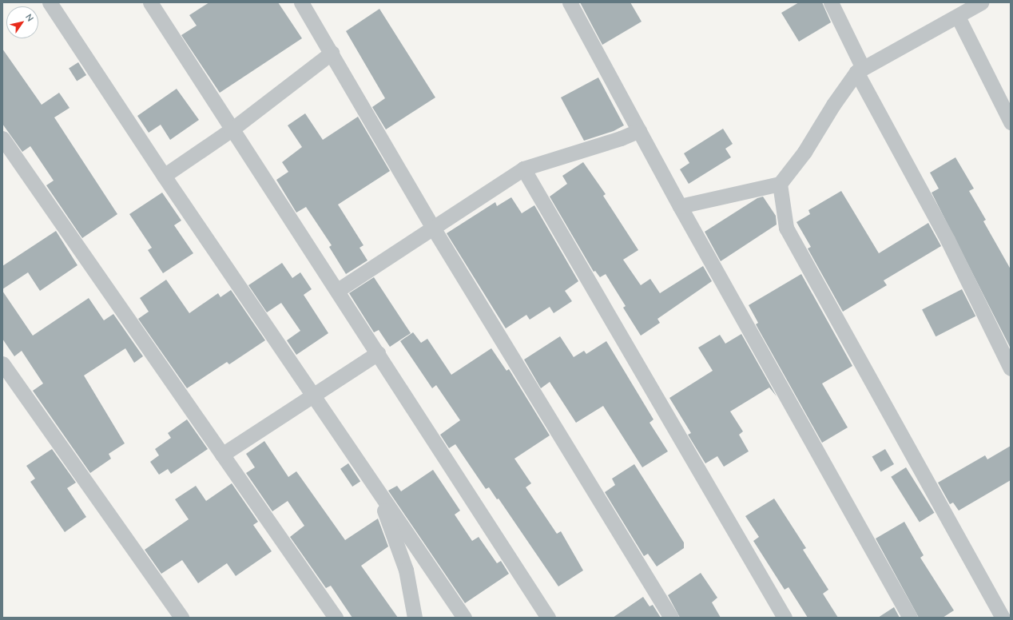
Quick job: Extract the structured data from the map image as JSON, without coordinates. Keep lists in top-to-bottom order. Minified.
{"north":"top right"}
